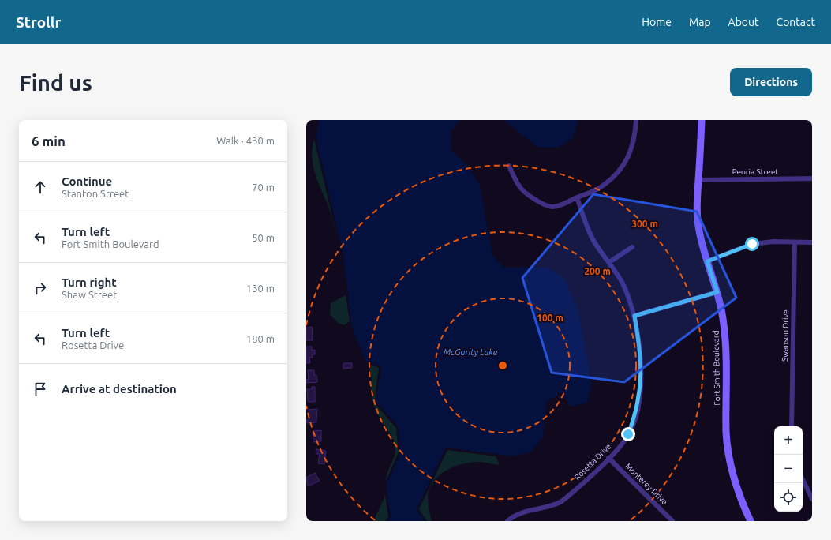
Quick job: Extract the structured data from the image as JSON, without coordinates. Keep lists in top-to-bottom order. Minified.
{"streets":{"street":["Peoria Street","Swanson Drive","Fort Smith Boulevard","Rosetta Drive","Monterey Drive"]},"crossings":[["Peoria Street","Fort Smith Boulevard"],["Rosetta Drive","Monterey Drive"]],"water":["McGarity Lake"],"page":{"header":"Strollr","nav":["Home","Map","About","Contact"],"buttons":"Directions","title":"Find us","heading":["6 min","Walk · 430 m"],"list":[["Continue","Stanton Street","70 m"],["Turn left","Fort Smith Boulevard","50 m"],["Turn right","Shaw Street","130 m"],["Turn left","Rosetta Drive","180 m"],"Arrive at destination"],"map_buttons":["+","−"]},"rings":["300 m","200 m","100 m"]}
